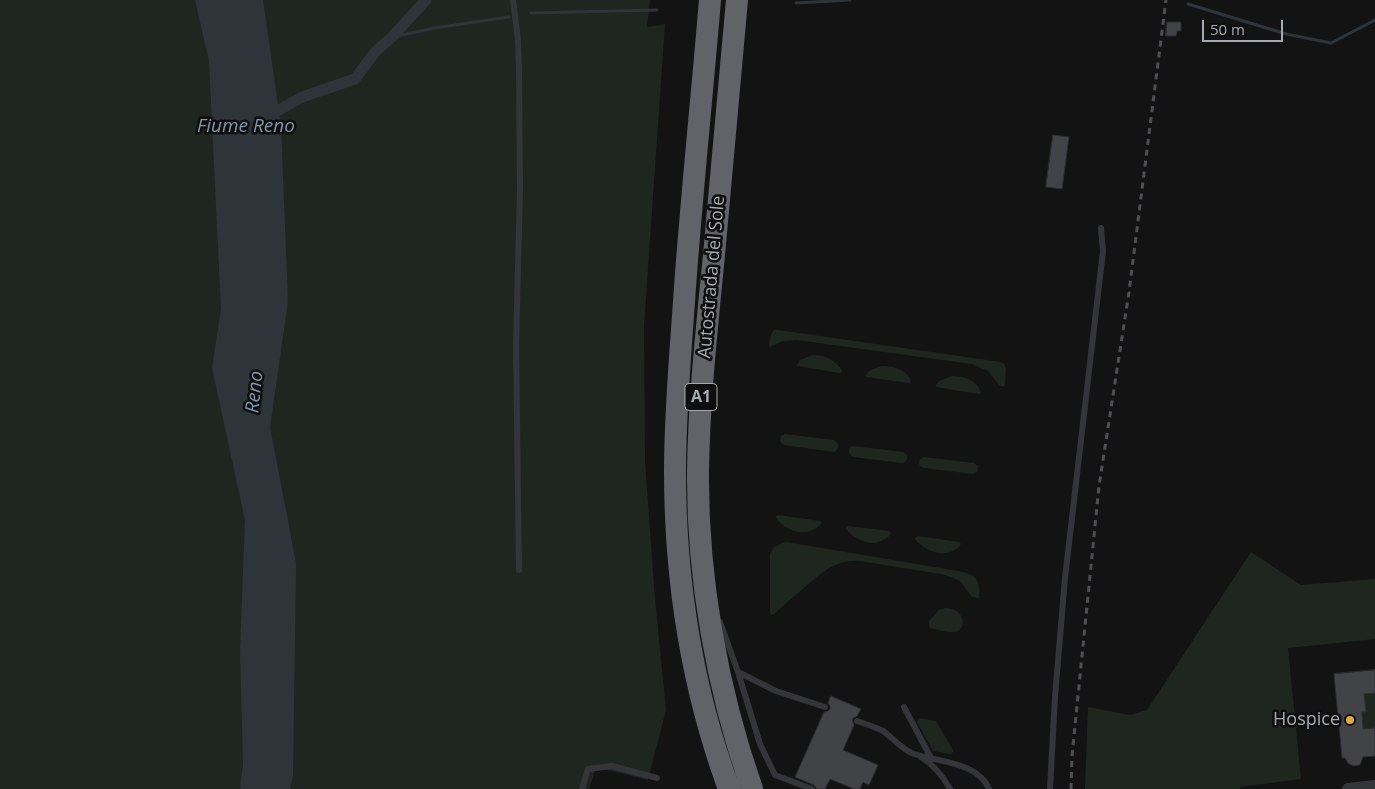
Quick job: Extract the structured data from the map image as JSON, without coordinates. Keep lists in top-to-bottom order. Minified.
{"streets":{"highway":["Autostrada del Sole","A1"]},"water":["Fiume Reno","Reno"],"places":["Hospice"],"scale_bar":"50 m"}
